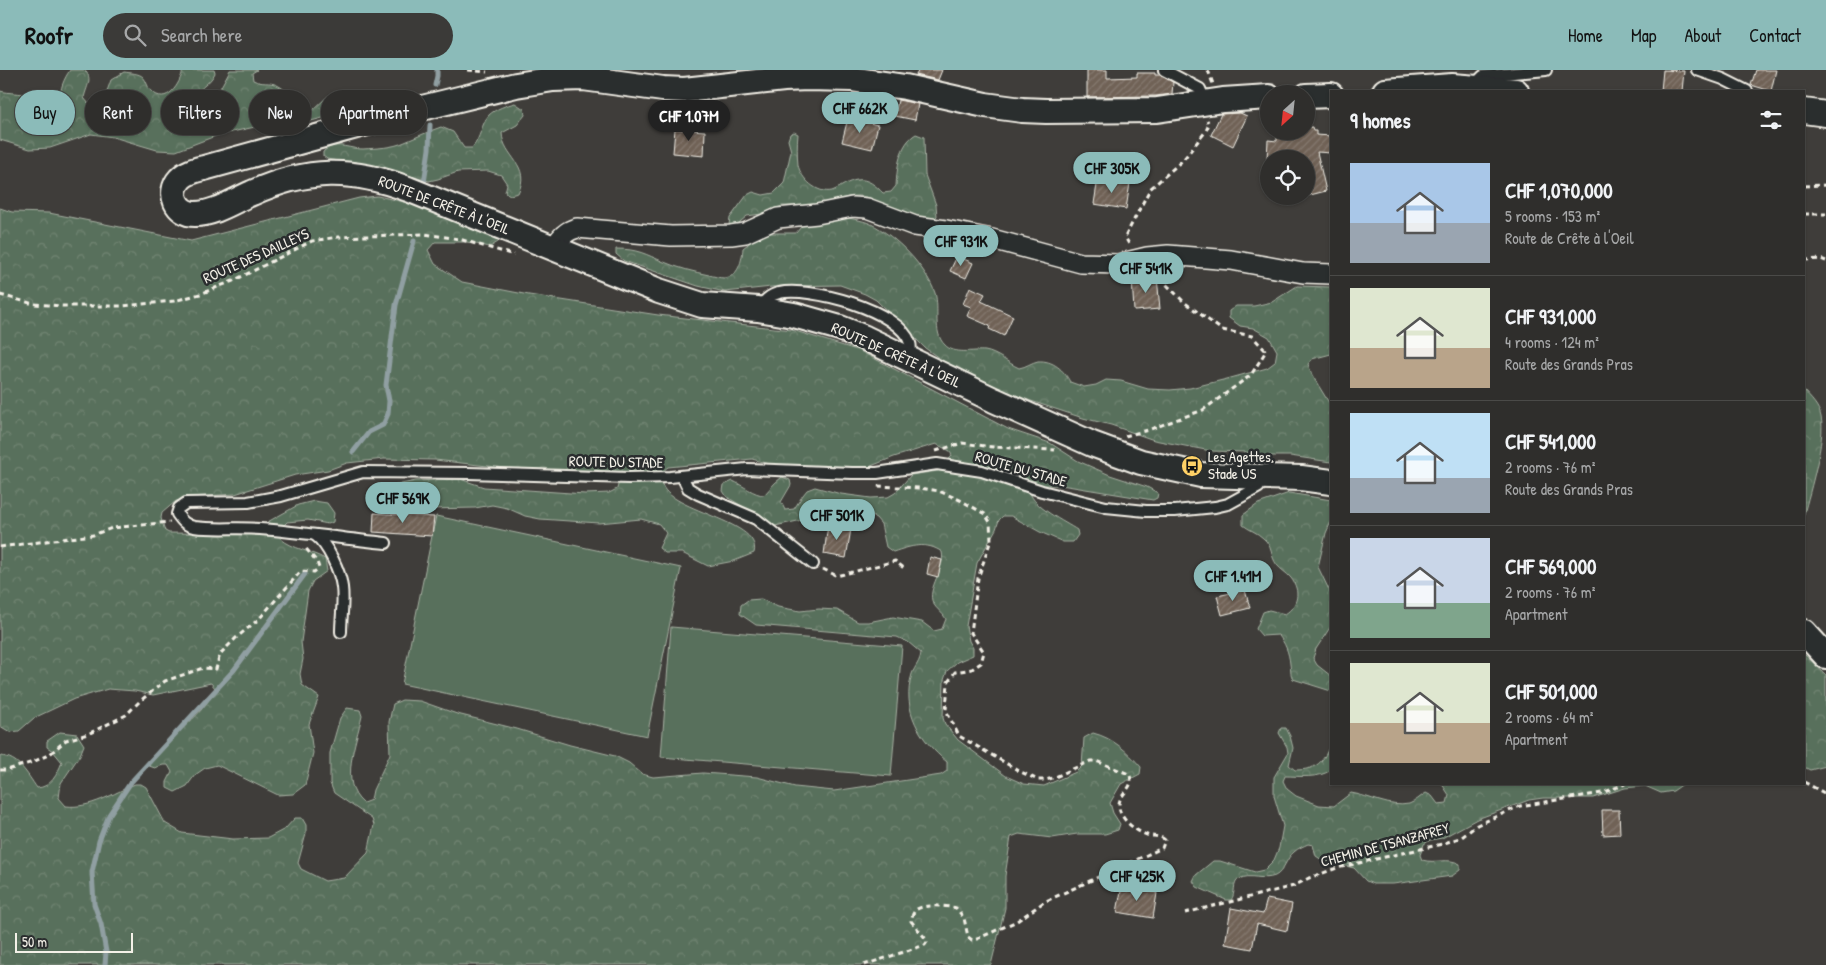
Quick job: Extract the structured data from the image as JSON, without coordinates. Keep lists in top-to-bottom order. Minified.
{"streets":{"street":["ROUTE DE CRÊTE À L'OEIL"],"lane":["ROUTE DU STADE"],"path":["ROUTE DES DAILLEYS","CHEMIN DE TSANZAFREY"]},"crossings":[["ROUTE DE CRÊTE À L'OEIL","ROUTE DU STADE"]],"places":{"bus stop":["Les Agettes, Stade US"]},"scale_bar":"50 m","north":"bottom left","page":{"header":"Roofr","search":"Search here","nav":["Home","Map","About","Contact"],"chip":["Buy","Rent","Filters","New","Apartment"],"heading":"9 homes","price":["CHF 662K","CHF 1.07M","CHF 305K","CHF 931K","CHF 541K","CHF 569K","CHF 501K","CHF 1.41M","CHF 425K"],"list":[{"name":"CHF 1,070,000","note":"5 rooms · 153 m² · Route de Crête à l'Oeil"},{"name":"CHF 931,000","note":"4 rooms · 124 m² · Route des Grands Pras"},{"name":"CHF 541,000","note":"2 rooms · 76 m² · Route des Grands Pras"},{"name":"CHF 569,000","note":"2 rooms · 76 m² · Apartment"},{"name":"CHF 501,000","note":"2 rooms · 64 m² · Apartment"}],"scale":"50 m"}}
